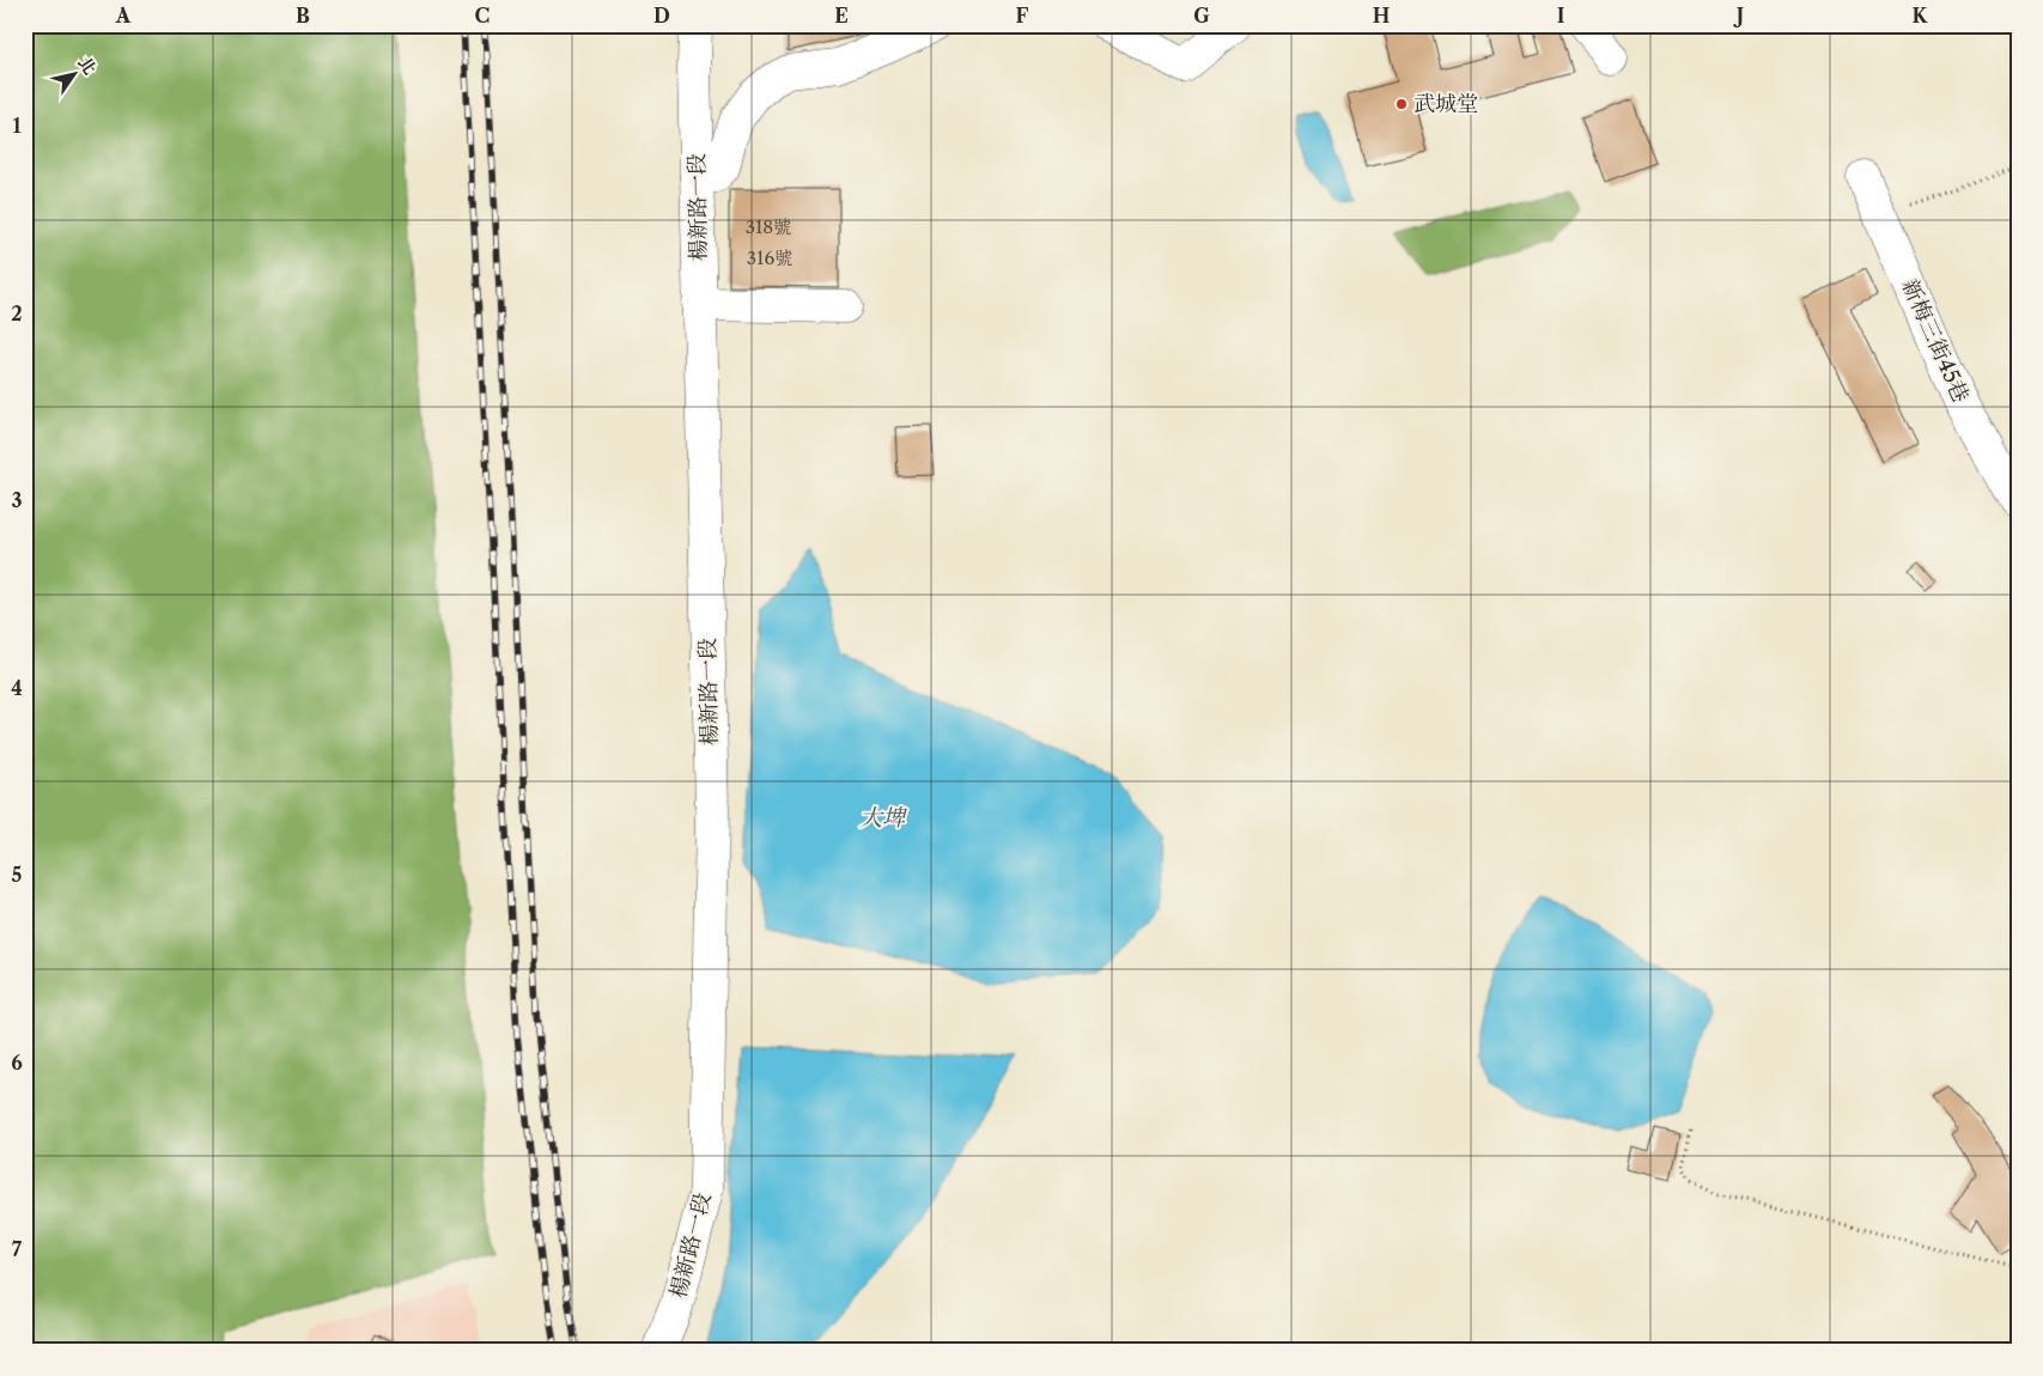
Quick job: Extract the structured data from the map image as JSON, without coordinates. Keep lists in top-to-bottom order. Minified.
{"streets":{"main road":["楊新路一段","新梅三街45巷"]},"water":["大埤"],"places":["武城堂"],"house_numbers":["318號","316號"],"north":"top right","grid":{"columns":["A","B","C","D","E","F","G","H","I","J","K"],"rows":["1","2","3","4","5","6","7"]}}
